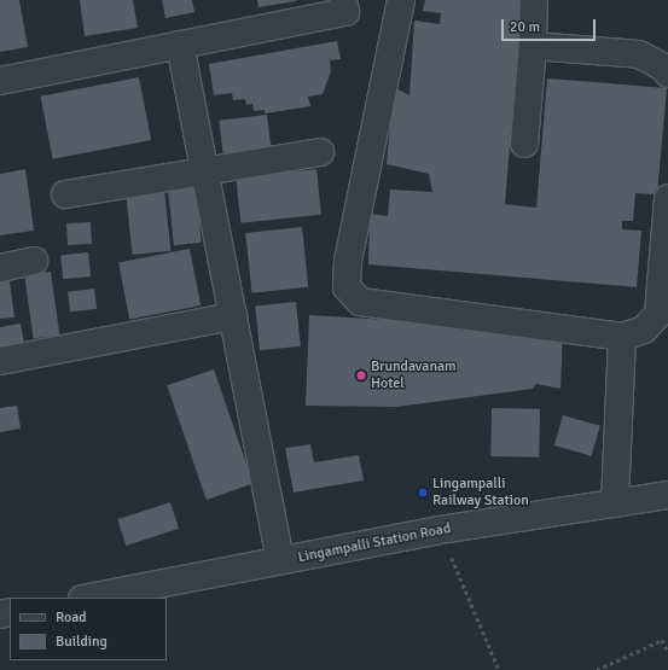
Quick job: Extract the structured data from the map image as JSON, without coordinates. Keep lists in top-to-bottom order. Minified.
{"streets":{"street":["Lingampalli Station Road"]},"places":["Brundavanam Hotel","Lingampalli Railway Station"],"legend":["Road","Building"],"scale_bar":"20 m"}
